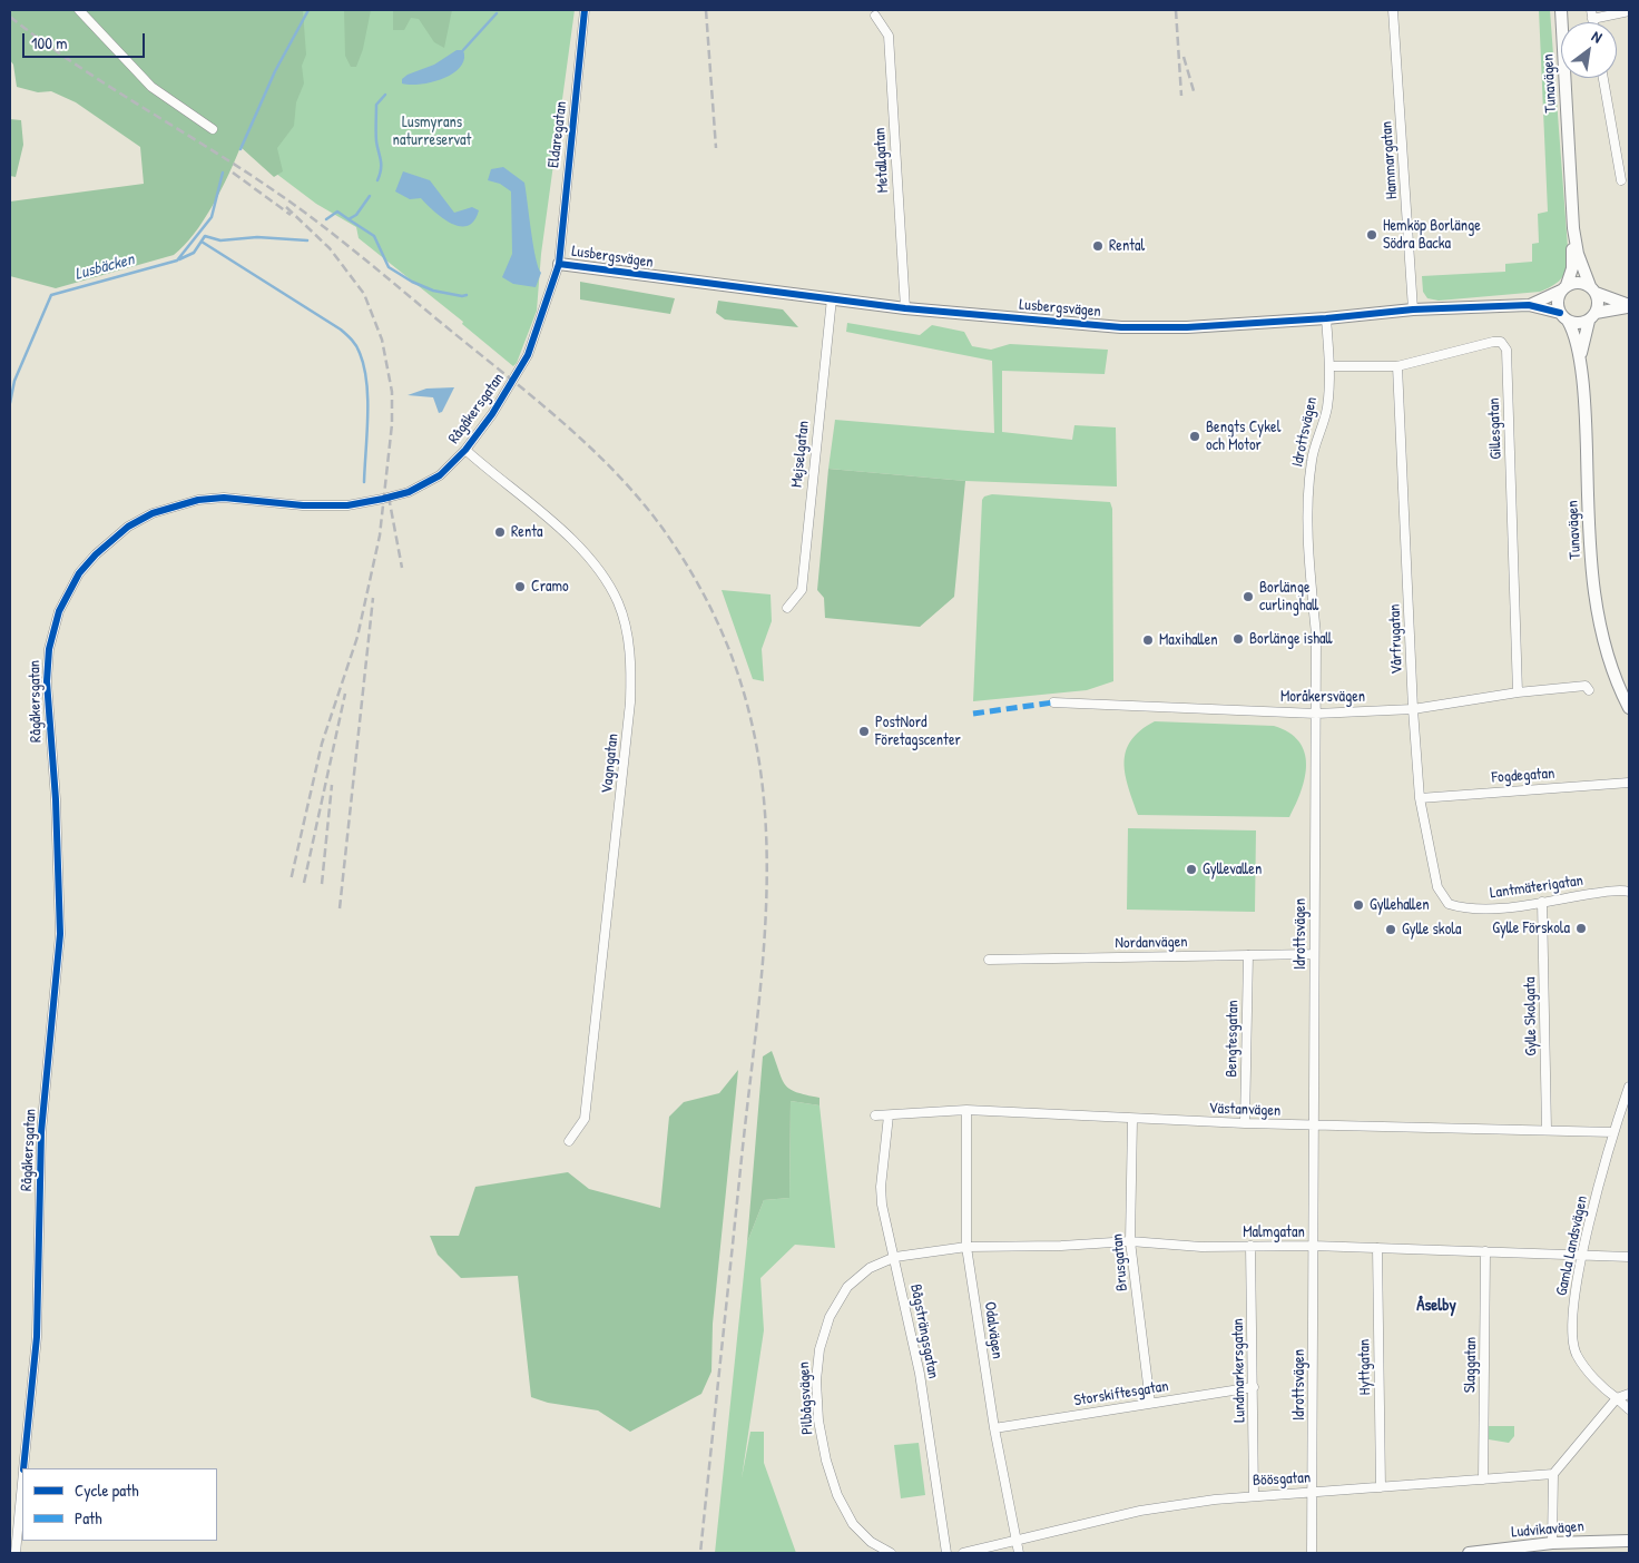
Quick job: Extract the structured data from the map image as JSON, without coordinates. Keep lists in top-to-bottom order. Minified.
{"streets":{"street":["Tunavägen","Eldaregatan","Metallgatan","Hammargatan","Lusbergsvägen","Rågåkersgatan","Gillesgatan","Idrottsvägen","Mejselgatan","Vårfrugatan","Moråkersvägen","Vagngatan","Fogdegatan","Lantmäterigatan","Nordanvägen","Gylle Skolgata","Bengtesgatan","Västanvägen","Malmgatan","Gamla Landsvägen","Brusgatan","Odalvägen","Bågsträngsgatan","Slaggatan","Hyttgatan","Lundmarkersgatan","Storskiftesgatan","Pilbågsvägen","Böösgatan","Ludvikavägen"]},"crossings":[["Tunavägen","Lusbergsvägen"],["Eldaregatan","Lusbergsvägen"],["Eldaregatan","Rågåkersgatan"],["Metallgatan","Lusbergsvägen"],["Hammargatan","Lusbergsvägen"],["Lusbergsvägen","Rågåkersgatan"],["Lusbergsvägen","Idrottsvägen"],["Lusbergsvägen","Mejselgatan"],["Rågåkersgatan","Vagngatan"],["Gillesgatan","Idrottsvägen"],["Gillesgatan","Vårfrugatan"],["Gillesgatan","Moråkersvägen"],["Idrottsvägen","Moråkersvägen"],["Idrottsvägen","Nordanvägen"],["Idrottsvägen","Västanvägen"],["Idrottsvägen","Malmgatan"],["Idrottsvägen","Böösgatan"],["Vårfrugatan","Moråkersvägen"],["Vårfrugatan","Fogdegatan"],["Vårfrugatan","Lantmäterigatan"],["Lantmäterigatan","Gylle Skolgata"],["Nordanvägen","Bengtesgatan"],["Gylle Skolgata","Västanvägen"],["Bengtesgatan","Västanvägen"],["Västanvägen","Gamla Landsvägen"],["Västanvägen","Brusgatan"],["Västanvägen","Odalvägen"],["Västanvägen","Bågsträngsgatan"],["Malmgatan","Gamla Landsvägen"],["Malmgatan","Brusgatan"],["Malmgatan","Odalvägen"],["Malmgatan","Slaggatan"],["Malmgatan","Hyttgatan"],["Malmgatan","Lundmarkersgatan"],["Malmgatan","Pilbågsvägen"],["Brusgatan","Storskiftesgatan"],["Odalvägen","Storskiftesgatan"],["Odalvägen","Pilbågsvägen"],["Odalvägen","Böösgatan"],["Bågsträngsgatan","Pilbågsvägen"],["Slaggatan","Böösgatan"],["Hyttgatan","Böösgatan"],["Lundmarkersgatan","Storskiftesgatan"],["Lundmarkersgatan","Böösgatan"]],"districts":["Åselby"],"water":["Lusbäcken"],"parks":["Lusmyrans naturreservat"],"places":["Hemköp Borlänge Södra Backa","Rental","Bengts Cykel och Motor","Renta","Cramo","Borlänge curlinghall","Borlänge ishall","Maxihallen","PostNord Företagscenter","Gyllevallen","Gyllehallen","Gylle Förskola","Gylle skola"],"legend":["Cycle path","Path"],"scale_bar":"100 m","north":"top right"}
